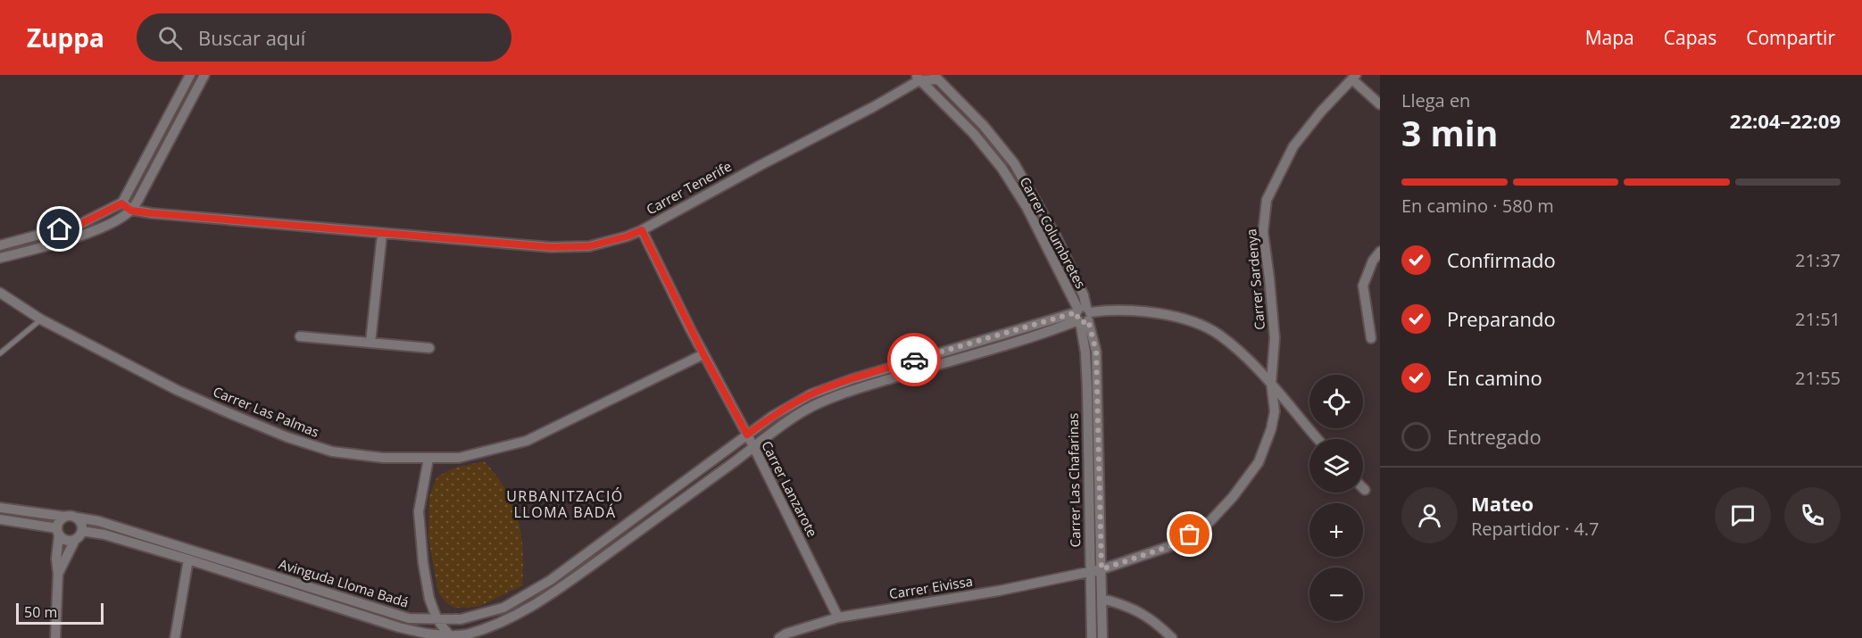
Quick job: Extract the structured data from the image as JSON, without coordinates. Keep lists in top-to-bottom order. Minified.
{"streets":{"street":["Carrer Tenerife","Carrer Columbretes","Carrer Sardenya","Carrer Las Palmas","Carrer Las Chafarinas","Carrer Lanzarote","Avinguda Lloma Badá","Carrer Eivissa"]},"crossings":[["Carrer Tenerife","Carrer Columbretes"],["Carrer Tenerife","Carrer Lanzarote"],["Carrer Columbretes","Carrer Las Chafarinas"],["Carrer Columbretes","Avinguda Lloma Badá"],["Carrer Sardenya","Carrer Las Chafarinas"],["Carrer Sardenya","Carrer Eivissa"],["Carrer Las Palmas","Carrer Lanzarote"],["Carrer Las Chafarinas","Avinguda Lloma Badá"],["Carrer Las Chafarinas","Carrer Eivissa"],["Carrer Lanzarote","Avinguda Lloma Badá"],["Carrer Lanzarote","Carrer Eivissa"]],"districts":["URBANITZACIÓ LLOMA BADÁ"],"scale_bar":"50 m","page":{"header":"Zuppa","search":"Buscar aquí","nav":["Mapa","Capas","Compartir"],"heading":["3 min","Llega en","22:04–22:09"],"panel":["Mateo","Repartidor · 4.7"],"bar":"En camino · 580 m","list":[["Confirmado","21:37"],["Preparando","21:51"],["En camino","21:55"],"Entregado"],"map_buttons":["+","−"],"scale":"50 m"}}
